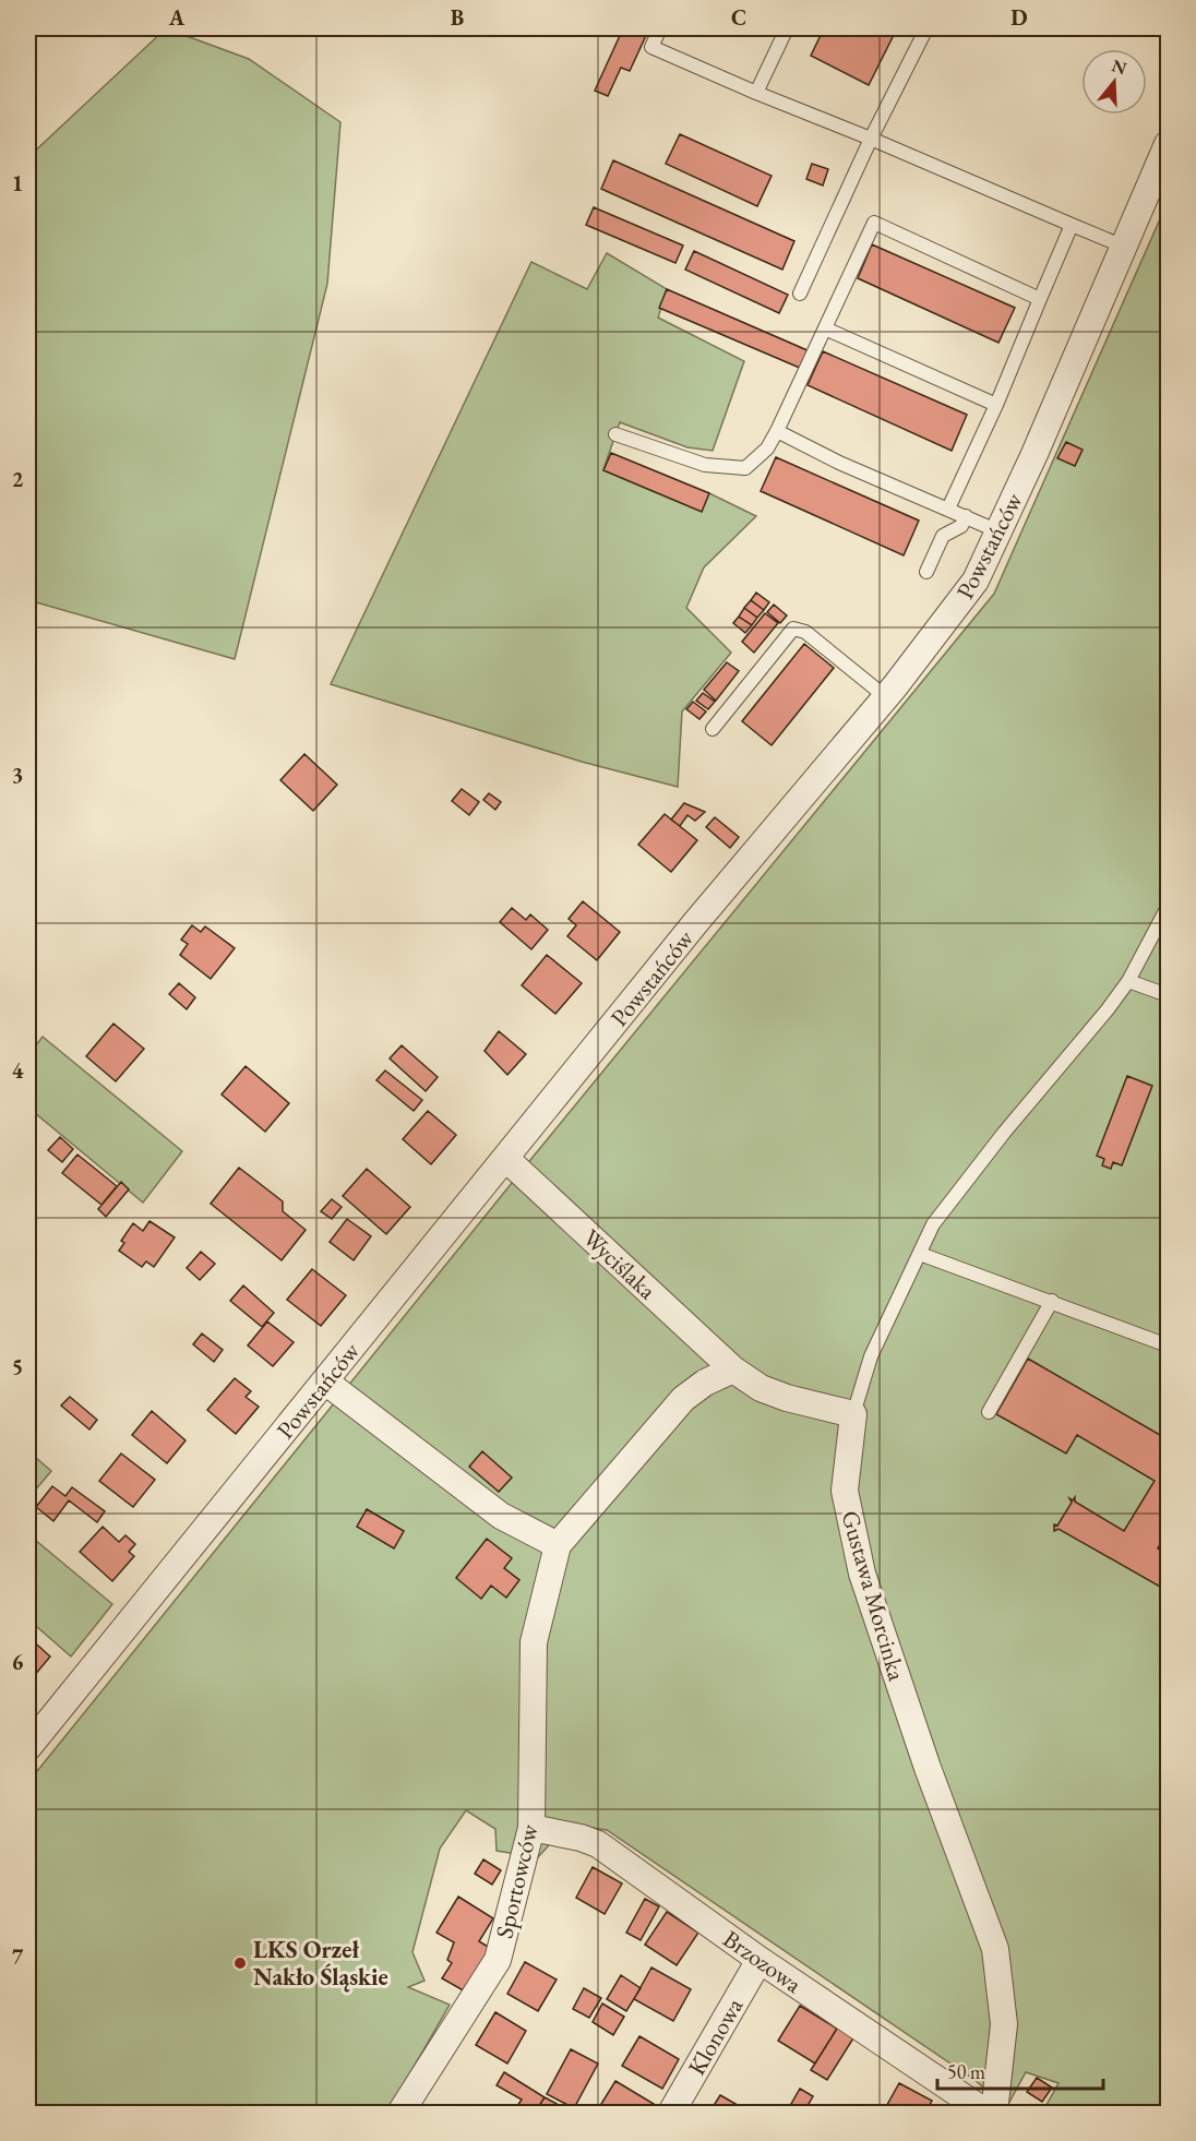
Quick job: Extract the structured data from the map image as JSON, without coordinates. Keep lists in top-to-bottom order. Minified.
{"streets":{"street":["Powstańców","Wyciślaka","Gustawa Morcinka","Sportowców","Brzozowa","Klonowa"]},"crossings":[["Powstańców","Wyciślaka"],["Sportowców","Brzozowa"],["Brzozowa","Klonowa"]],"places":["LKS Orzeł Nakło Śląskie"],"scale_bar":"50 m","north":"top","grid":{"columns":["A","B","C","D"],"rows":["1","2","3","4","5","6","7"]}}
